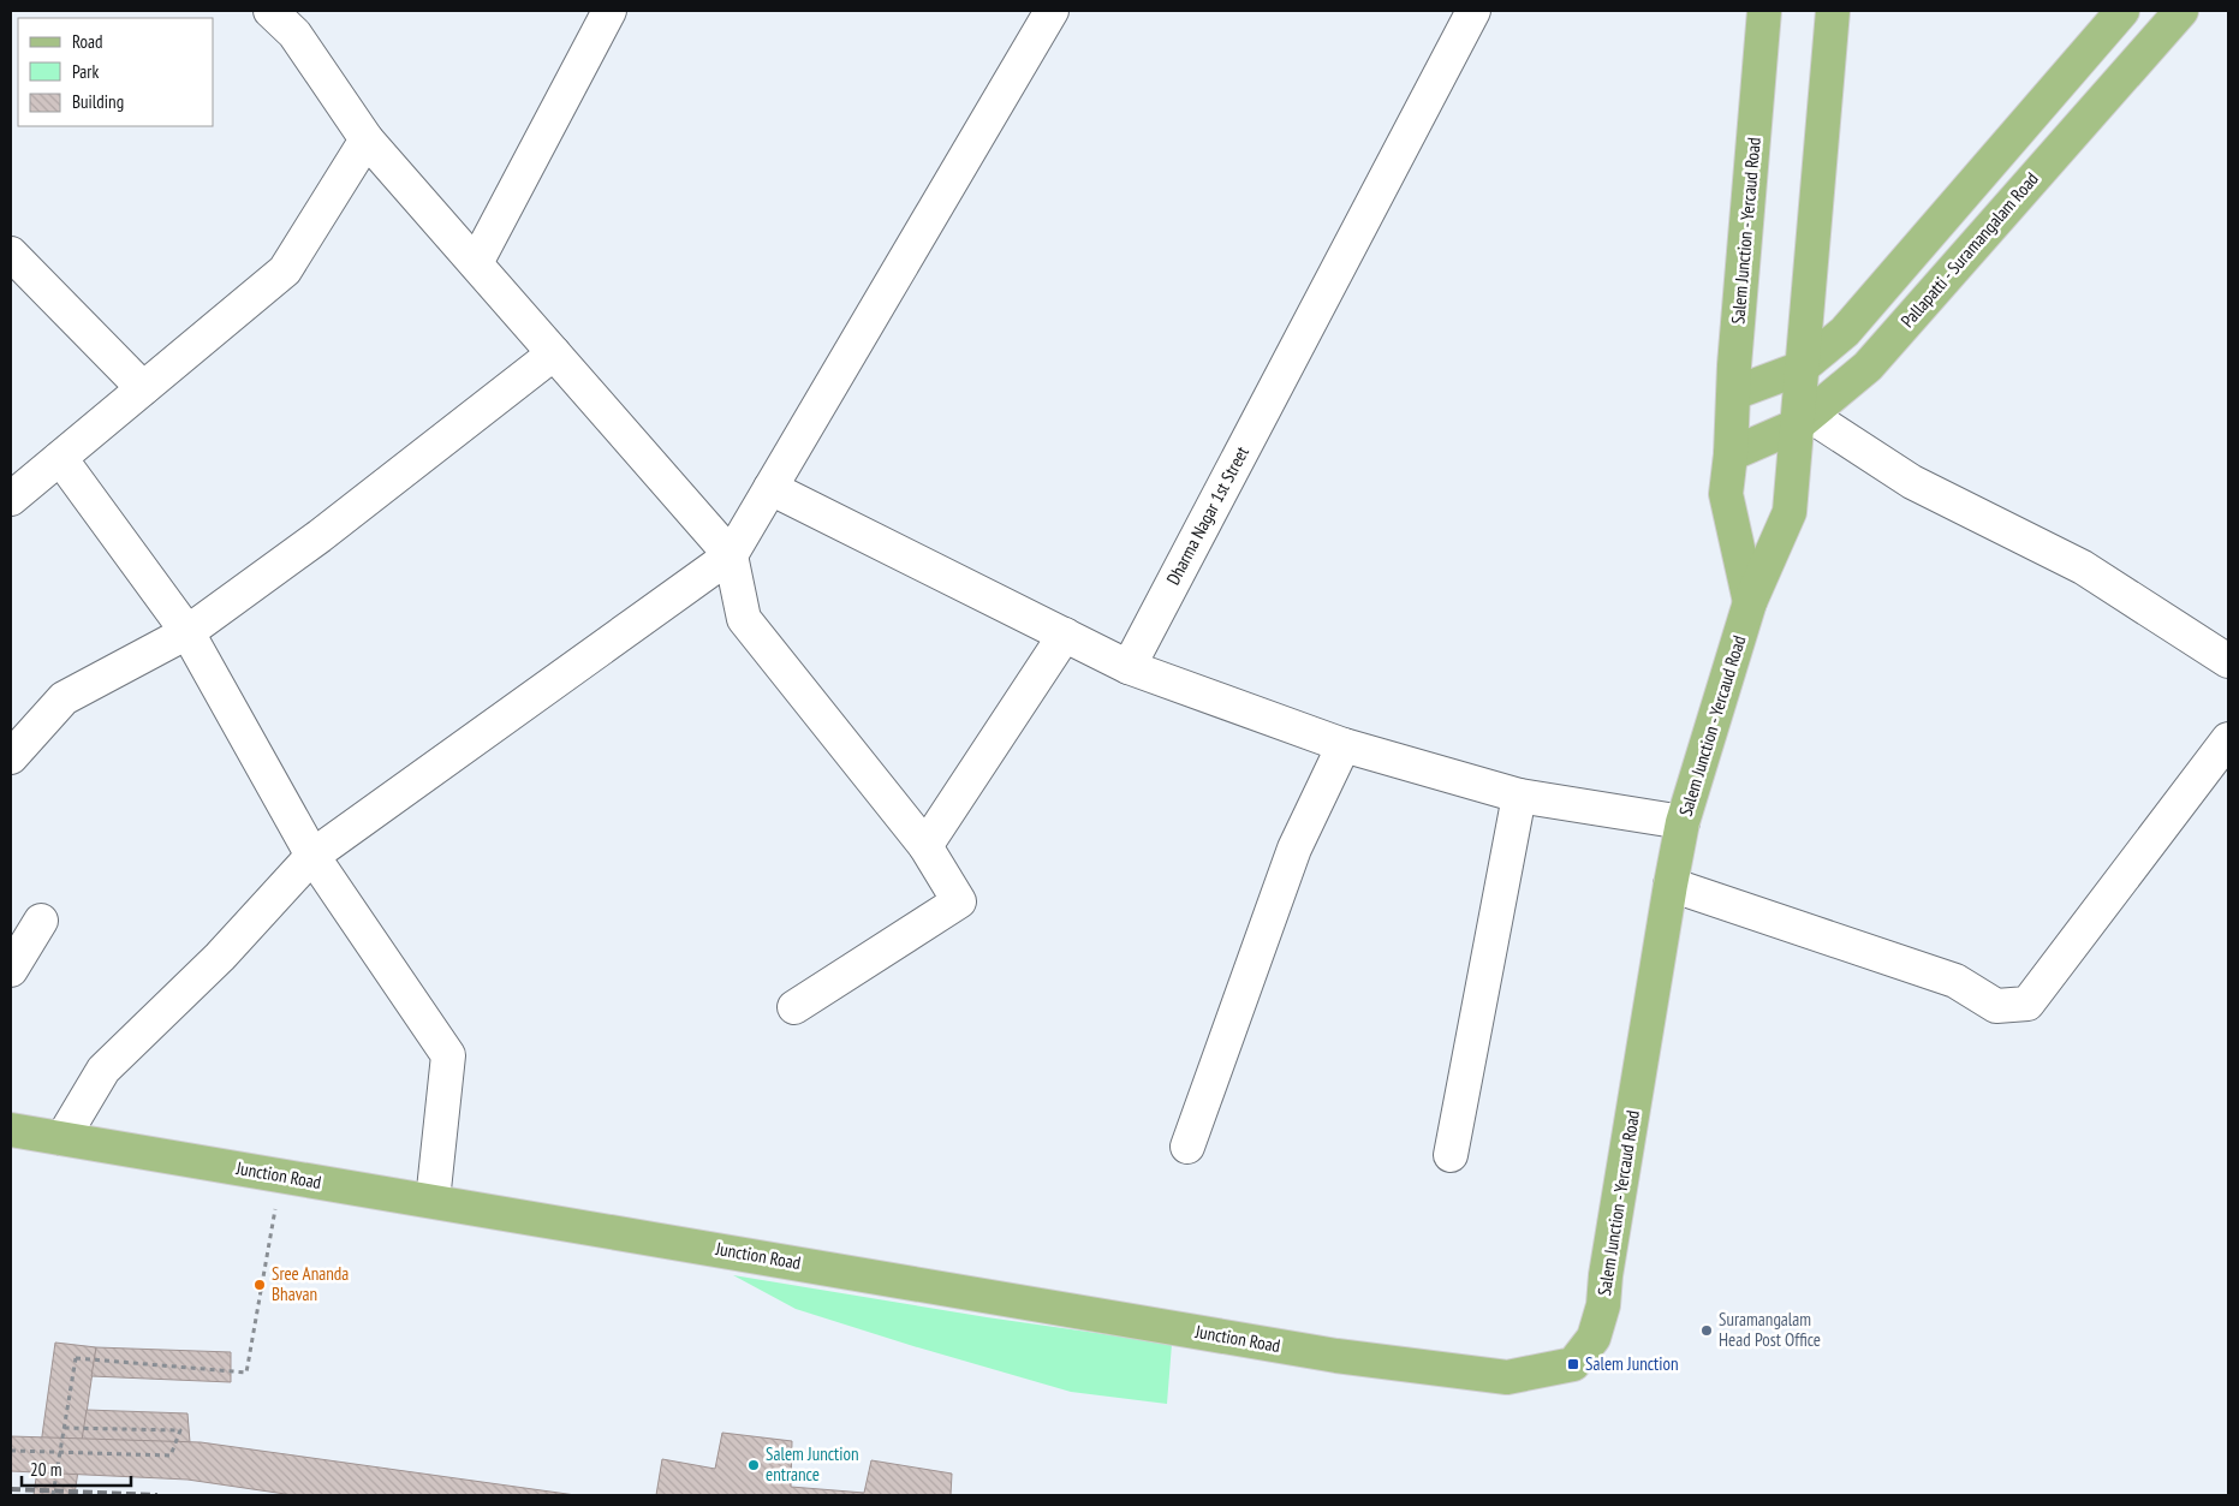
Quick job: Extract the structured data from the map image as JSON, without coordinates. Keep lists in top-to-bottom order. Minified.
{"streets":{"main road":["Salem Junction - Yercaud Road","Pallapatti - Suramangalam Road","Junction Road"],"street":["Dharma Nagar 1st Street"]},"crossings":[["Salem Junction - Yercaud Road","Pallapatti - Suramangalam Road"],["Salem Junction - Yercaud Road","Junction Road"]],"places":{"other":["Sree Ananda Bhavan","Suramangalam Head Post Office","Salem Junction entrance"],"transit":["Salem Junction"]},"legend":["Road","Park","Building"],"scale_bar":"20 m"}
